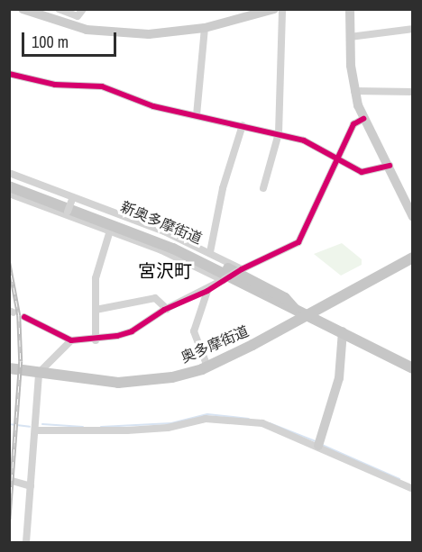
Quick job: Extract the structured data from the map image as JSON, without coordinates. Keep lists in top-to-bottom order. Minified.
{"streets":{"main road":["新奥多摩街道","奥多摩街道"]},"crossings":[["新奥多摩街道","奥多摩街道"]],"districts":["宮沢町"],"scale_bar":"100 m"}
